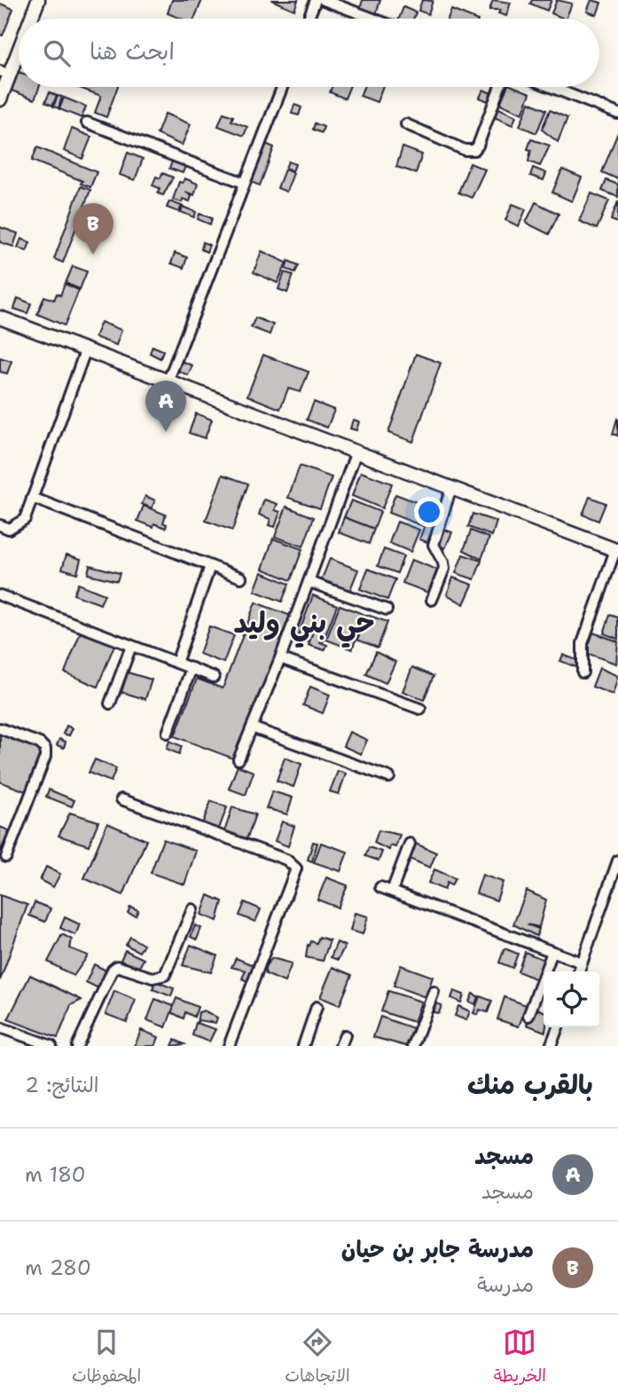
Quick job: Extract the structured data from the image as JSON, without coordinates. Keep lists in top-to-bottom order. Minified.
{"districts":["حي بني وليد"],"page":{"search":"ابحث هنا","pins":["B","A"],"heading":["بالقرب منك","النتائج: 2"],"list":[{"mark":"A","name":"مسجد","note":"مسجد","value":"180 m"},{"mark":"B","name":"مدرسة جابر بن حيان","note":"مدرسة","value":"280 m"}],"nav":["الخريطة","الاتجاهات","المحفوظات"]}}
